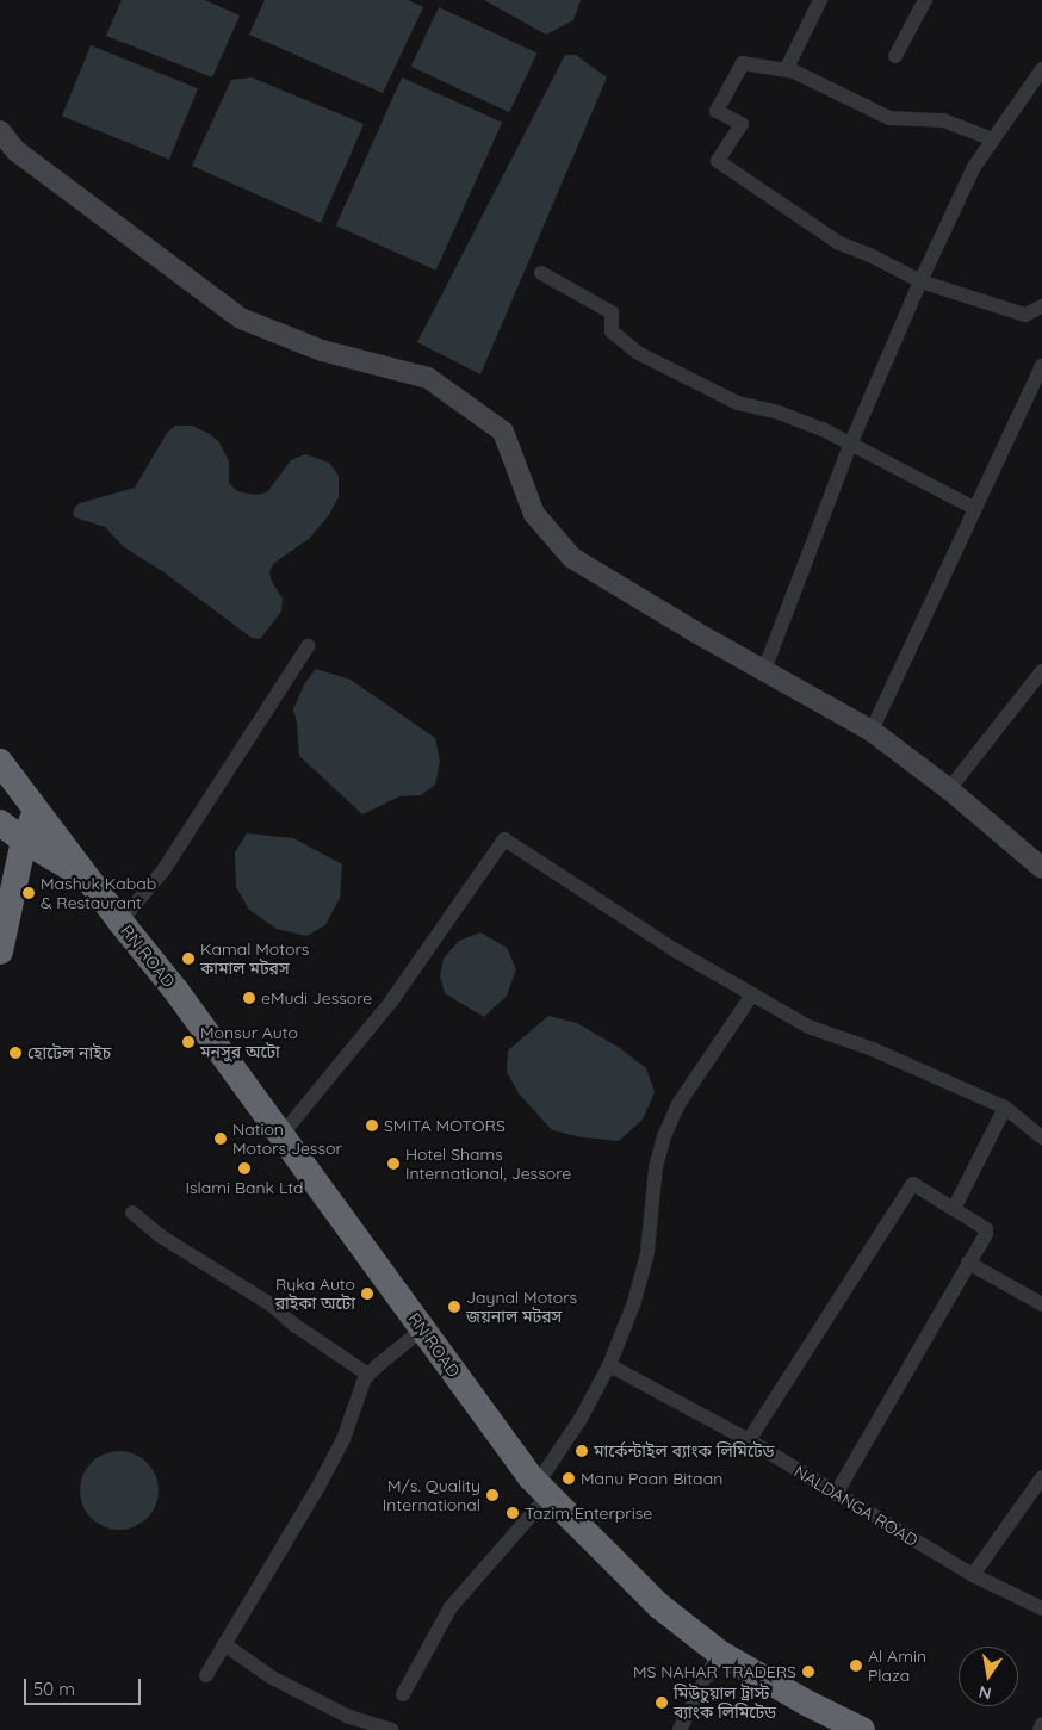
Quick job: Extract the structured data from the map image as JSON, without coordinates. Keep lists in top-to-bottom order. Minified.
{"streets":{"highway":["RN ROAD"],"street":["NALDANGA ROAD"]},"places":["Mashuk Kabab & Restaurant","Kamal Motors কামাল মটরস","eMudi Jessore","Monsur Auto মনসুর অটো","হোটেল নাইচ","SMITA MOTORS","Nation Motors Jessor","Hotel Shams International, Jessore","Islami Bank Ltd","Ryka Auto রাইকা অটো","Jaynal Motors জয়নাল মটরস","মার্কেন্টাইল ব্যাংক লিমিটেড","Manu Paan Bitaan","M/s. Quality International","Tazim Enterprise","Al Amin Plaza","MS NAHAR TRADERS","মিউচুয়াল ট্রাস্ট ব্যাংক লিমিটেড"],"scale_bar":"50 m","north":"bottom"}
